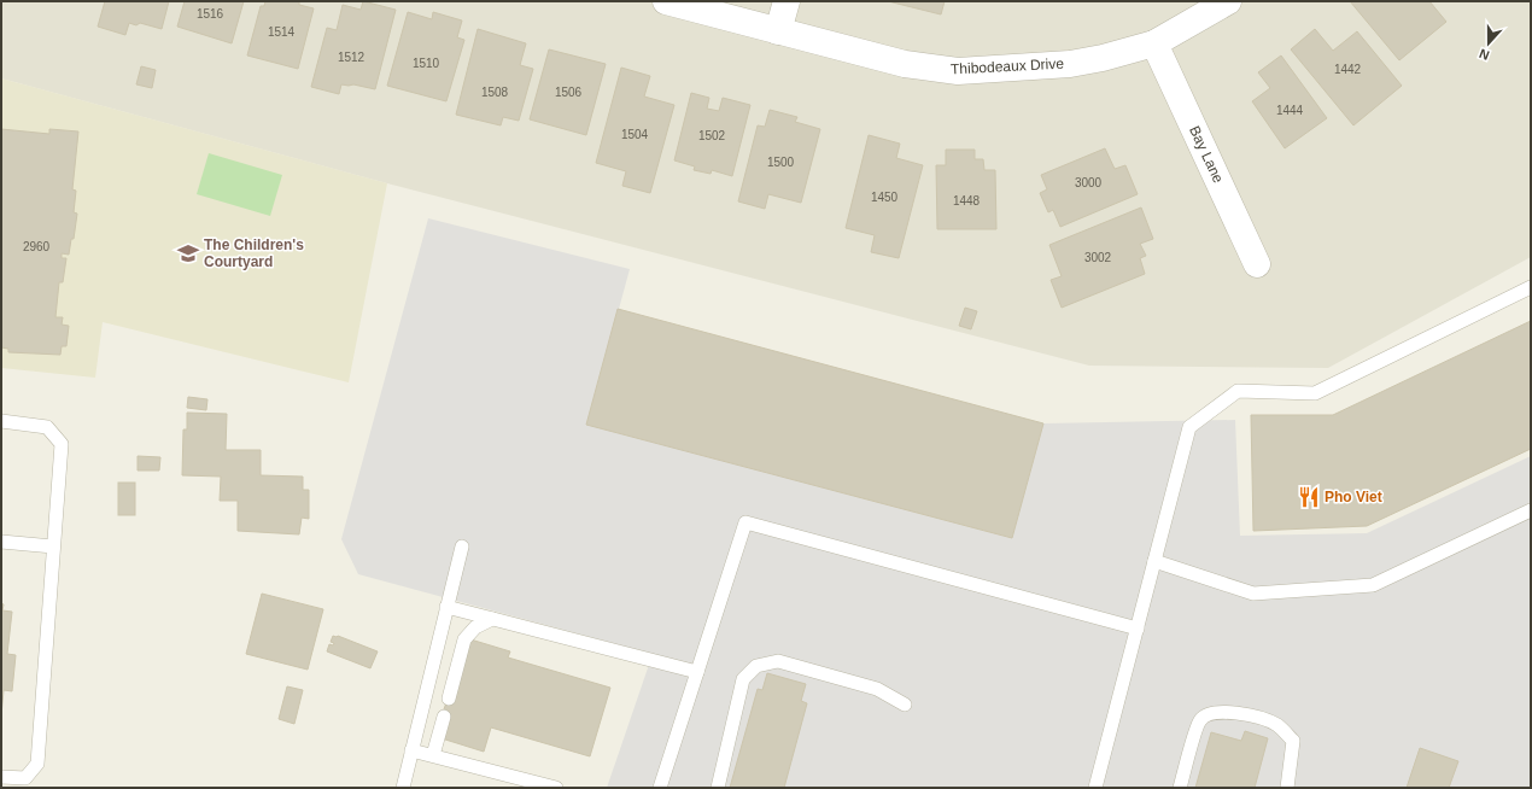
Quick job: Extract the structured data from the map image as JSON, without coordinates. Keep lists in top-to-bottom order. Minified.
{"streets":{"street":["Thibodeaux Drive","Bay Lane"]},"crossings":[["Thibodeaux Drive","Bay Lane"]],"places":{"school or university":["The Children's Courtyard"],"restaurant":["Pho Viet"]},"house_numbers":["1516","1514","1512","1510","1442","1508","1506","1444","1504","1502","1500","3000","1450","1448","2960","3002"],"north":"bottom"}
